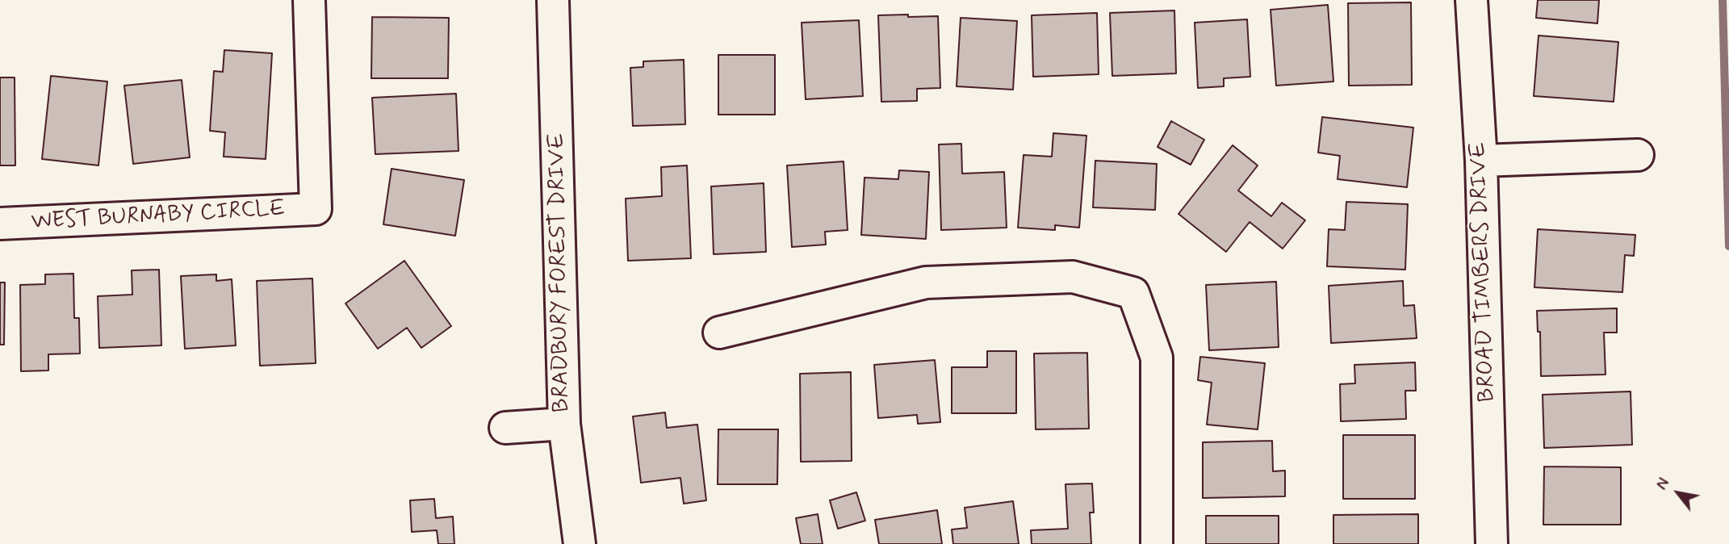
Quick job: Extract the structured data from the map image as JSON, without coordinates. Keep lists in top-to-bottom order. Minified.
{"streets":{"street":["WEST BURNABY CIRCLE","BROAD TIMBERS DRIVE","BRADBURY FOREST DRIVE"]},"north":"top left"}
